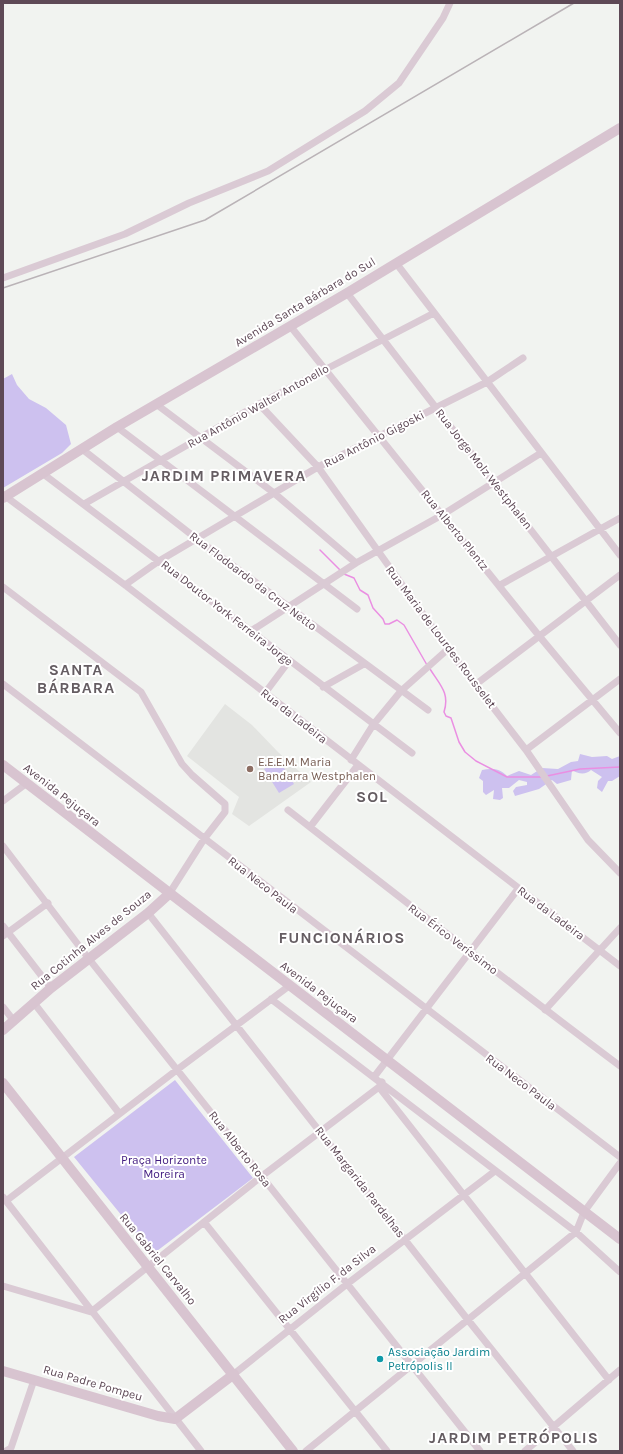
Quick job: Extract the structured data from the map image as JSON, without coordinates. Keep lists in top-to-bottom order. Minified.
{"streets":{"street":["Avenida Santa Bárbara do Sul","Rua Antônio Walter Antonello","Rua Antônio Gigoski","Rua Jorge Molz Westphalen","Rua Alberto Plentz","Rua Flodoardo da Cruz Netto","Rua Doutor York Ferreira Jorge","Rua Maria de Lourdes Rousselet","Rua da Ladeira","Avenida Pejuçara","Rua Neco Paula","Rua Érico Veríssimo","Rua Cotinha Alves de Souza","Rua Alberto Rosa","Rua Margarida Pardelhas","Rua Gabriel Carvalho","Rua Virgílio F. da Silva","Rua Padre Pompeu"]},"crossings":[["Avenida Santa Bárbara do Sul","Rua Jorge Molz Westphalen"],["Avenida Santa Bárbara do Sul","Rua Alberto Plentz"],["Avenida Santa Bárbara do Sul","Rua Flodoardo da Cruz Netto"],["Avenida Santa Bárbara do Sul","Rua Doutor York Ferreira Jorge"],["Avenida Santa Bárbara do Sul","Rua da Ladeira"],["Rua Antônio Walter Antonello","Rua Jorge Molz Westphalen"],["Rua Antônio Walter Antonello","Rua Alberto Plentz"],["Rua Antônio Walter Antonello","Rua Flodoardo da Cruz Netto"],["Rua Antônio Walter Antonello","Rua Doutor York Ferreira Jorge"],["Rua Antônio Walter Antonello","Rua Maria de Lourdes Rousselet"],["Rua Antônio Gigoski","Rua Jorge Molz Westphalen"],["Rua Antônio Gigoski","Rua Alberto Plentz"],["Rua Antônio Gigoski","Rua Flodoardo da Cruz Netto"],["Rua Antônio Gigoski","Rua Doutor York Ferreira Jorge"],["Rua Antônio Gigoski","Rua Maria de Lourdes Rousselet"],["Rua Antônio Gigoski","Rua da Ladeira"],["Avenida Pejuçara","Rua Cotinha Alves de Souza"],["Rua Neco Paula","Rua Cotinha Alves de Souza"],["Rua Cotinha Alves de Souza","Rua Alberto Rosa"],["Rua Cotinha Alves de Souza","Rua Margarida Pardelhas"],["Rua Alberto Rosa","Rua Virgílio F. da Silva"],["Rua Margarida Pardelhas","Rua Virgílio F. da Silva"],["Rua Gabriel Carvalho","Rua Virgílio F. da Silva"],["Rua Virgílio F. da Silva","Rua Padre Pompeu"]],"districts":["JARDIM PRIMAVERA","SANTA BÁRBARA","SOL","FUNCIONÁRIOS","JARDIM PETRÓPOLIS"],"parks":["Praça Horizonte Moreira"],"places":["E.E.E.M. Maria Bandarra Westphalen","Associação Jardim Petrópolis II"]}
